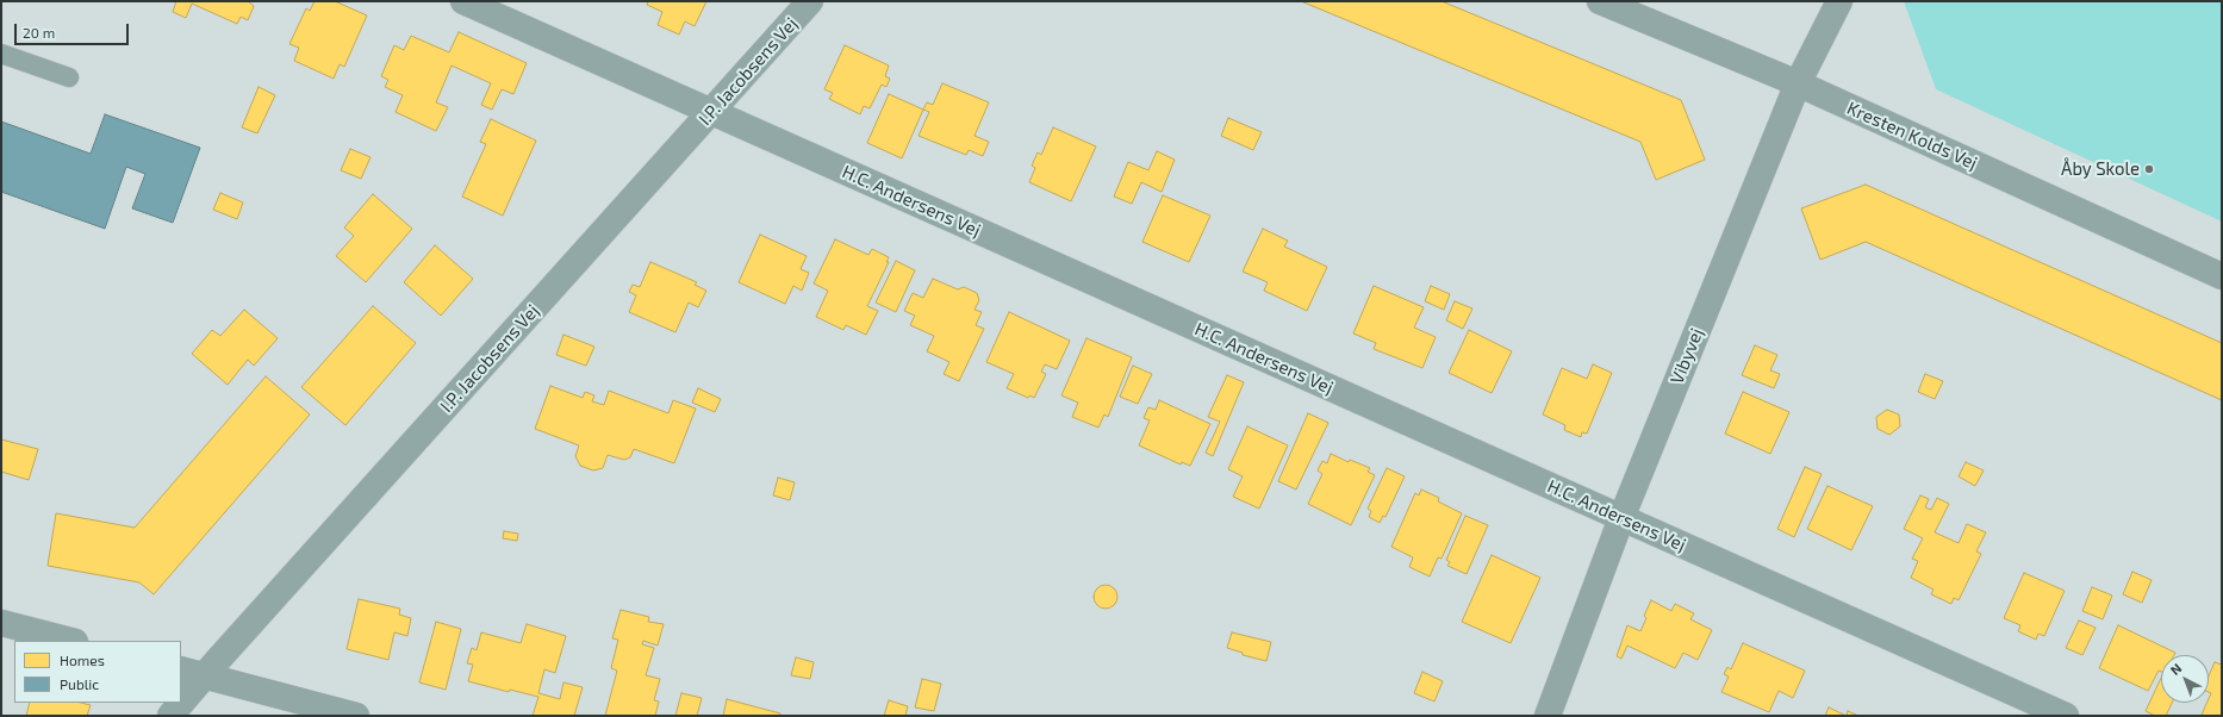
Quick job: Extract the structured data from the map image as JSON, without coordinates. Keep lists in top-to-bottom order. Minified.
{"streets":{"street":["I.P. Jacobsens Vej","Kresten Kolds Vej","H.C. Andersens Vej","Vibyvej"]},"crossings":[["I.P. Jacobsens Vej","H.C. Andersens Vej"],["Kresten Kolds Vej","Vibyvej"],["H.C. Andersens Vej","Vibyvej"]],"places":["Åby Skole"],"legend":["Homes","Public"],"scale_bar":"20 m","north":"top left"}
